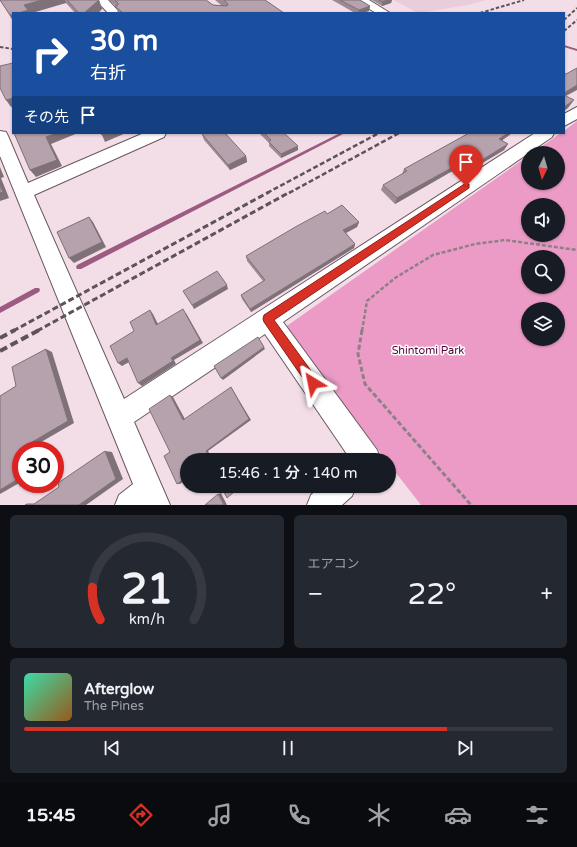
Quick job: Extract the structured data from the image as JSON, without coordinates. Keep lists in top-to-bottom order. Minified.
{"parks":["Shintomi Park"],"north":"bottom","page":{"turn":["30 m","右折"],"then":"その先","limit":"30","trip":"15:46 · 1 分 · 140 m","tile":"エアコン","heat":["−","22°","+"],"song":["Afterglow","The Pines"],"tabs":"15:45","gauge":["21","km/h"]}}
